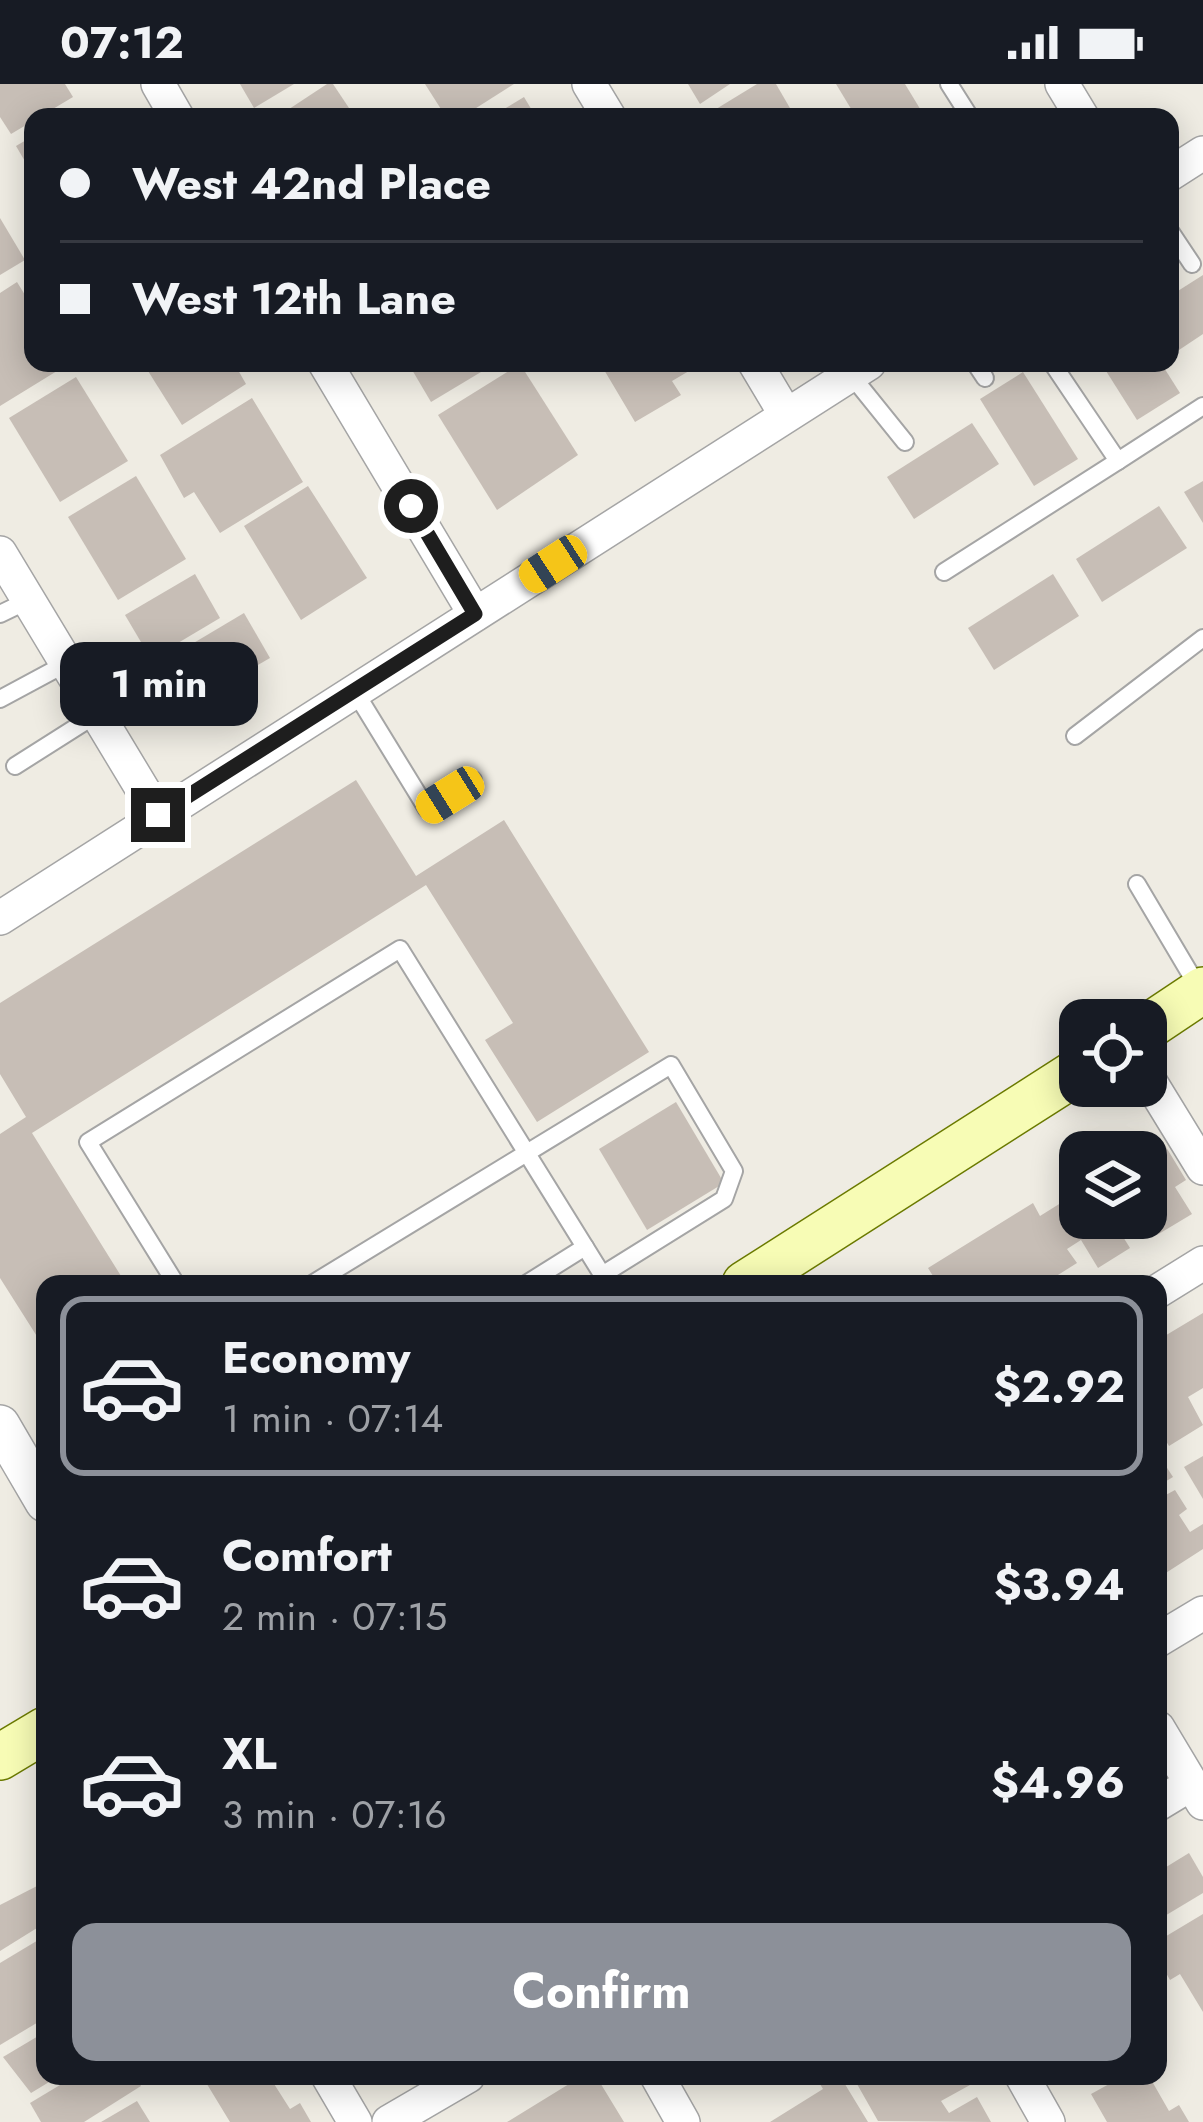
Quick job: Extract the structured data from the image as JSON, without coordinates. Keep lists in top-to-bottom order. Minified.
{"page":{"status":"07:12","banner":["West 42nd Place","West 12th Lane"],"bubble":"1 min","list":[{"name":"Economy","note":"1 min · 07:14","value":"$2.92"},{"name":"Comfort","note":"2 min · 07:15","value":"$3.94"},{"name":"XL","note":"3 min · 07:16","value":"$4.96"}],"buttons":"Confirm"}}
